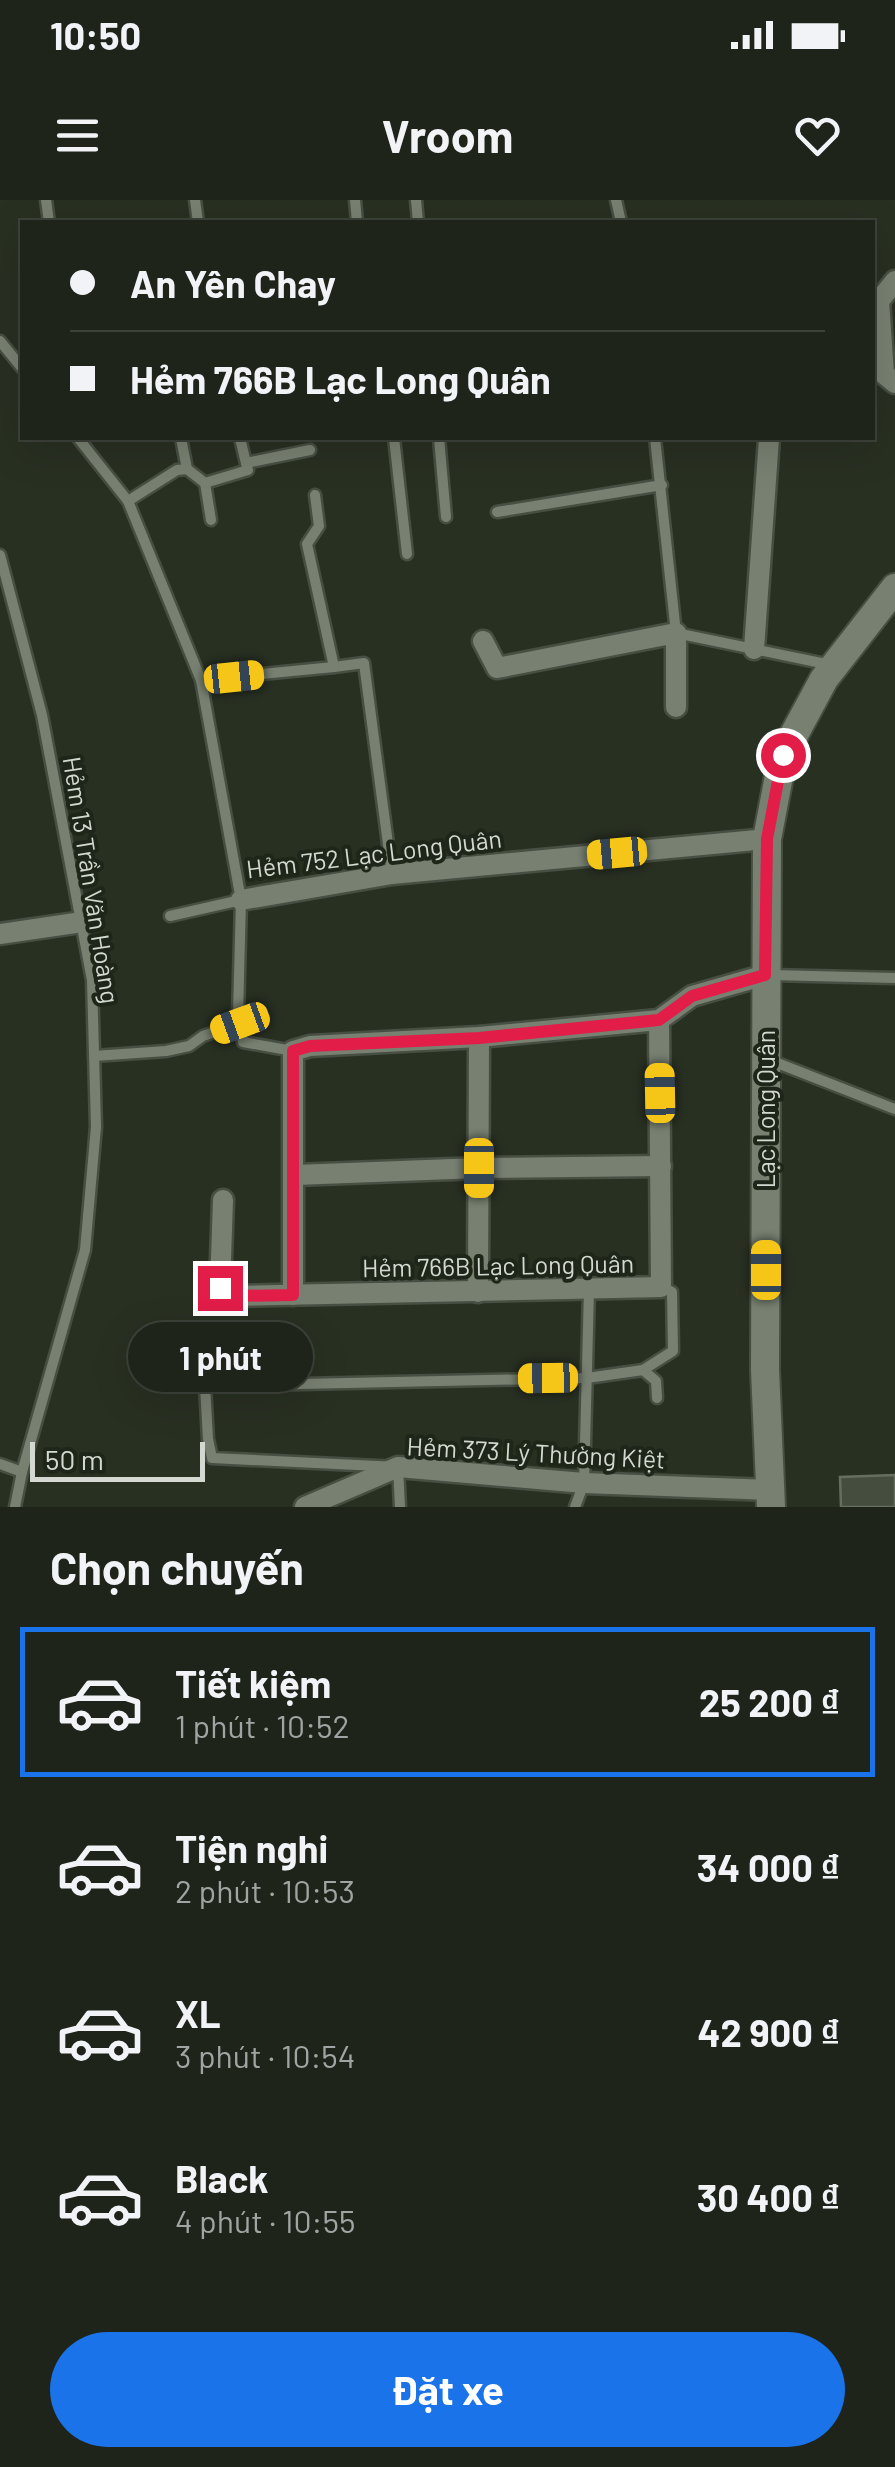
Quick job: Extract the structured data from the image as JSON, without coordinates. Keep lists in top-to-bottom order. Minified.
{"streets":{"main road":["Lạc Long Quân"],"street":["Hẻm 752 Lạc Long Quân","Hẻm 766B Lạc Long Quân","Hẻm 373 Lý Thường Kiệt"],"lane":["Hẻm 13 Trần Văn Hoàng"]},"crossings":[["Hẻm 752 Lạc Long Quân","Lạc Long Quân"],["Lạc Long Quân","Hẻm 373 Lý Thường Kiệt"]],"scale_bar":"50 m","page":{"status":"10:50","header":"Vroom","banner":["An Yên Chay","Hẻm 766B Lạc Long Quân"],"bubble":"1 phút","scale":"50 m","heading":"Chọn chuyến","list":[{"name":"Tiết kiệm","note":"1 phút · 10:52","value":"25 200 ₫"},{"name":"Tiện nghi","note":"2 phút · 10:53","value":"34 000 ₫"},{"name":"XL","note":"3 phút · 10:54","value":"42 900 ₫"},{"name":"Black","note":"4 phút · 10:55","value":"30 400 ₫"}],"buttons":"Đặt xe"}}
